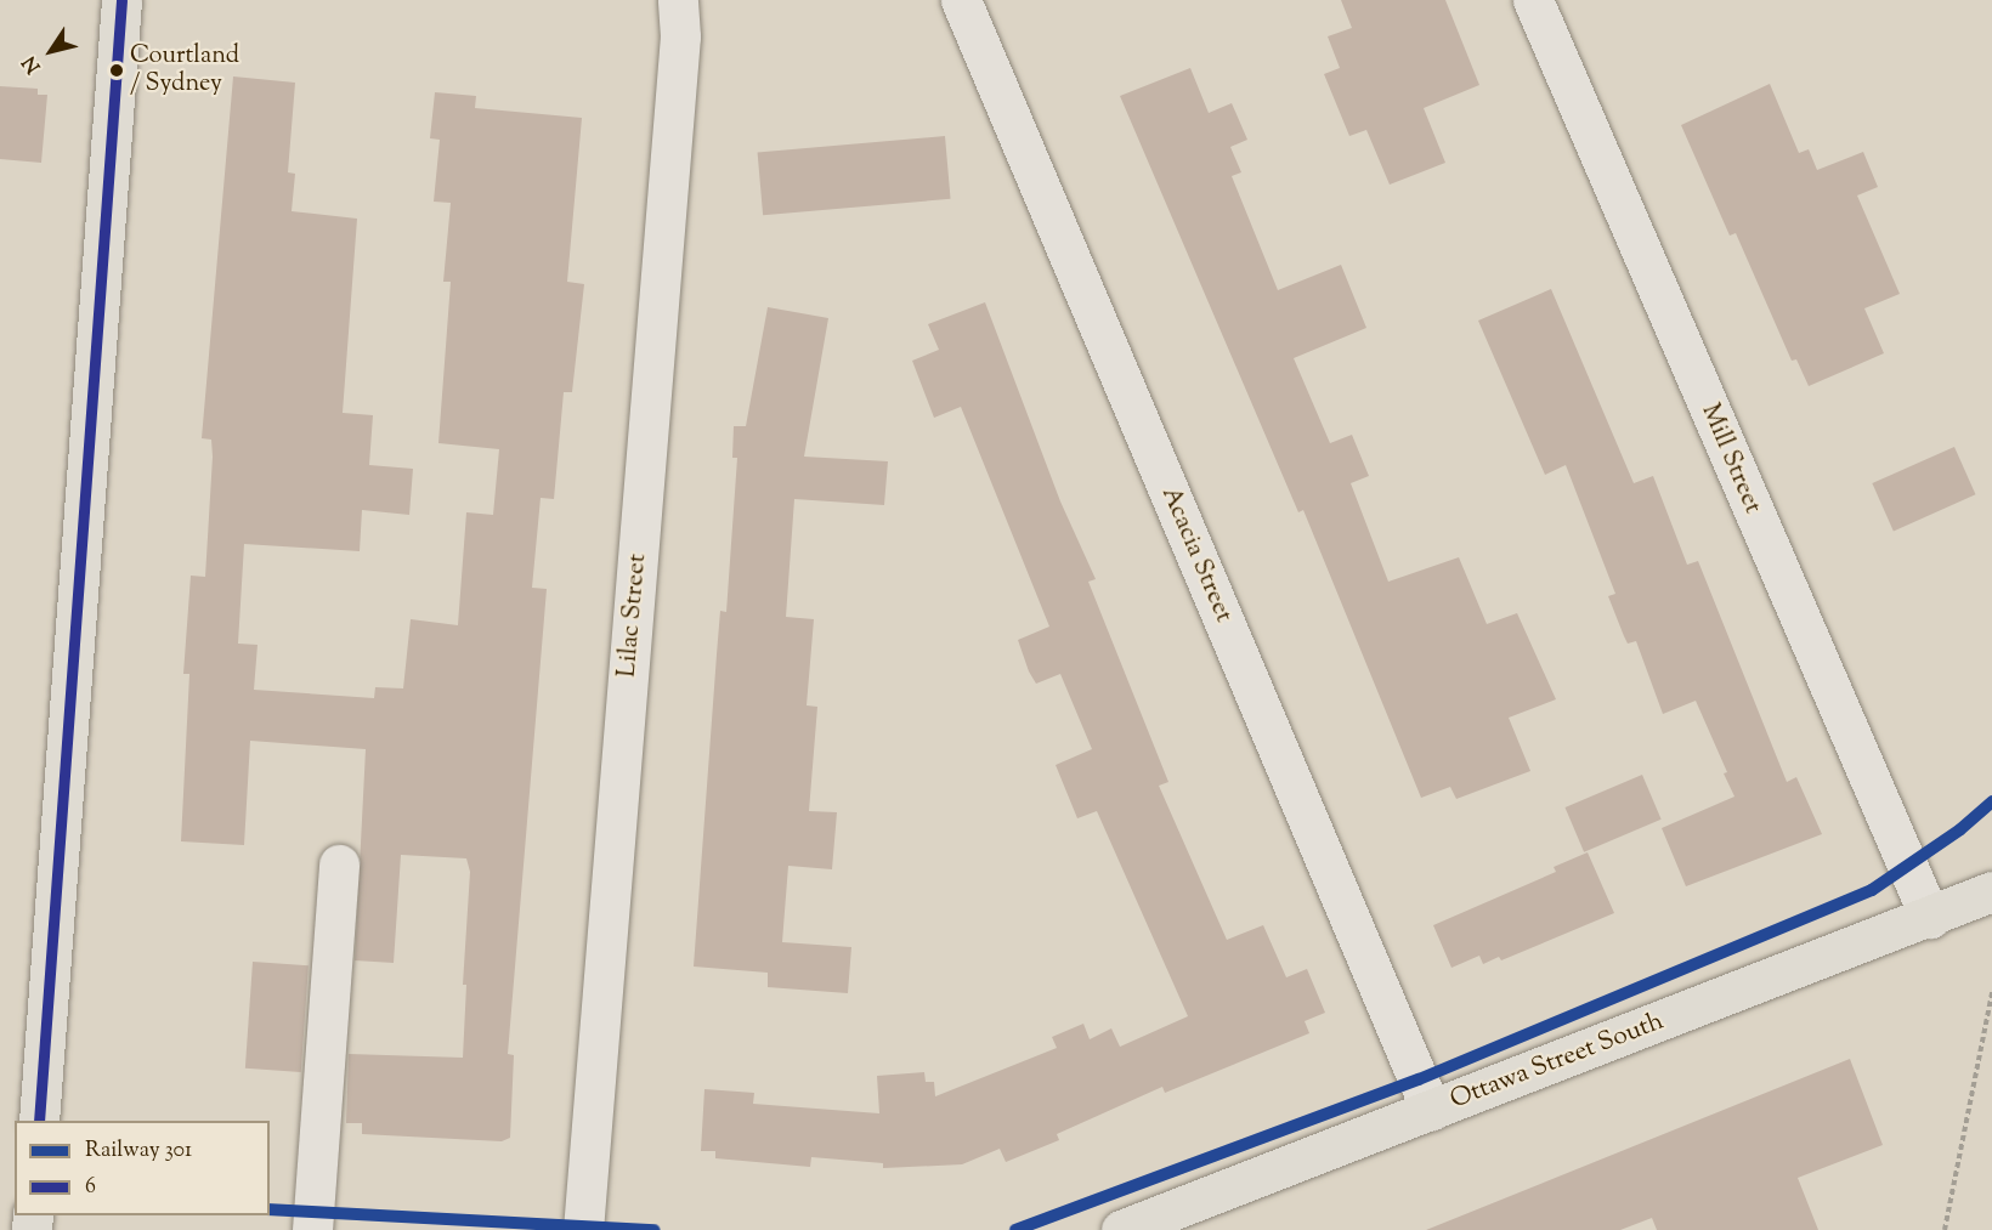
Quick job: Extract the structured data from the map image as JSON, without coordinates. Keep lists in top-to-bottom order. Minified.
{"streets":{"main road":["Ottawa Street South"],"street":["Mill Street","Acacia Street","Lilac Street"]},"crossings":[["Mill Street","Ottawa Street South"],["Acacia Street","Ottawa Street South"]],"places":["Courtland / Sydney"],"lines":["transit line 6","rail line 301"],"legend":["Railway 301","6"],"north":"bottom left"}
